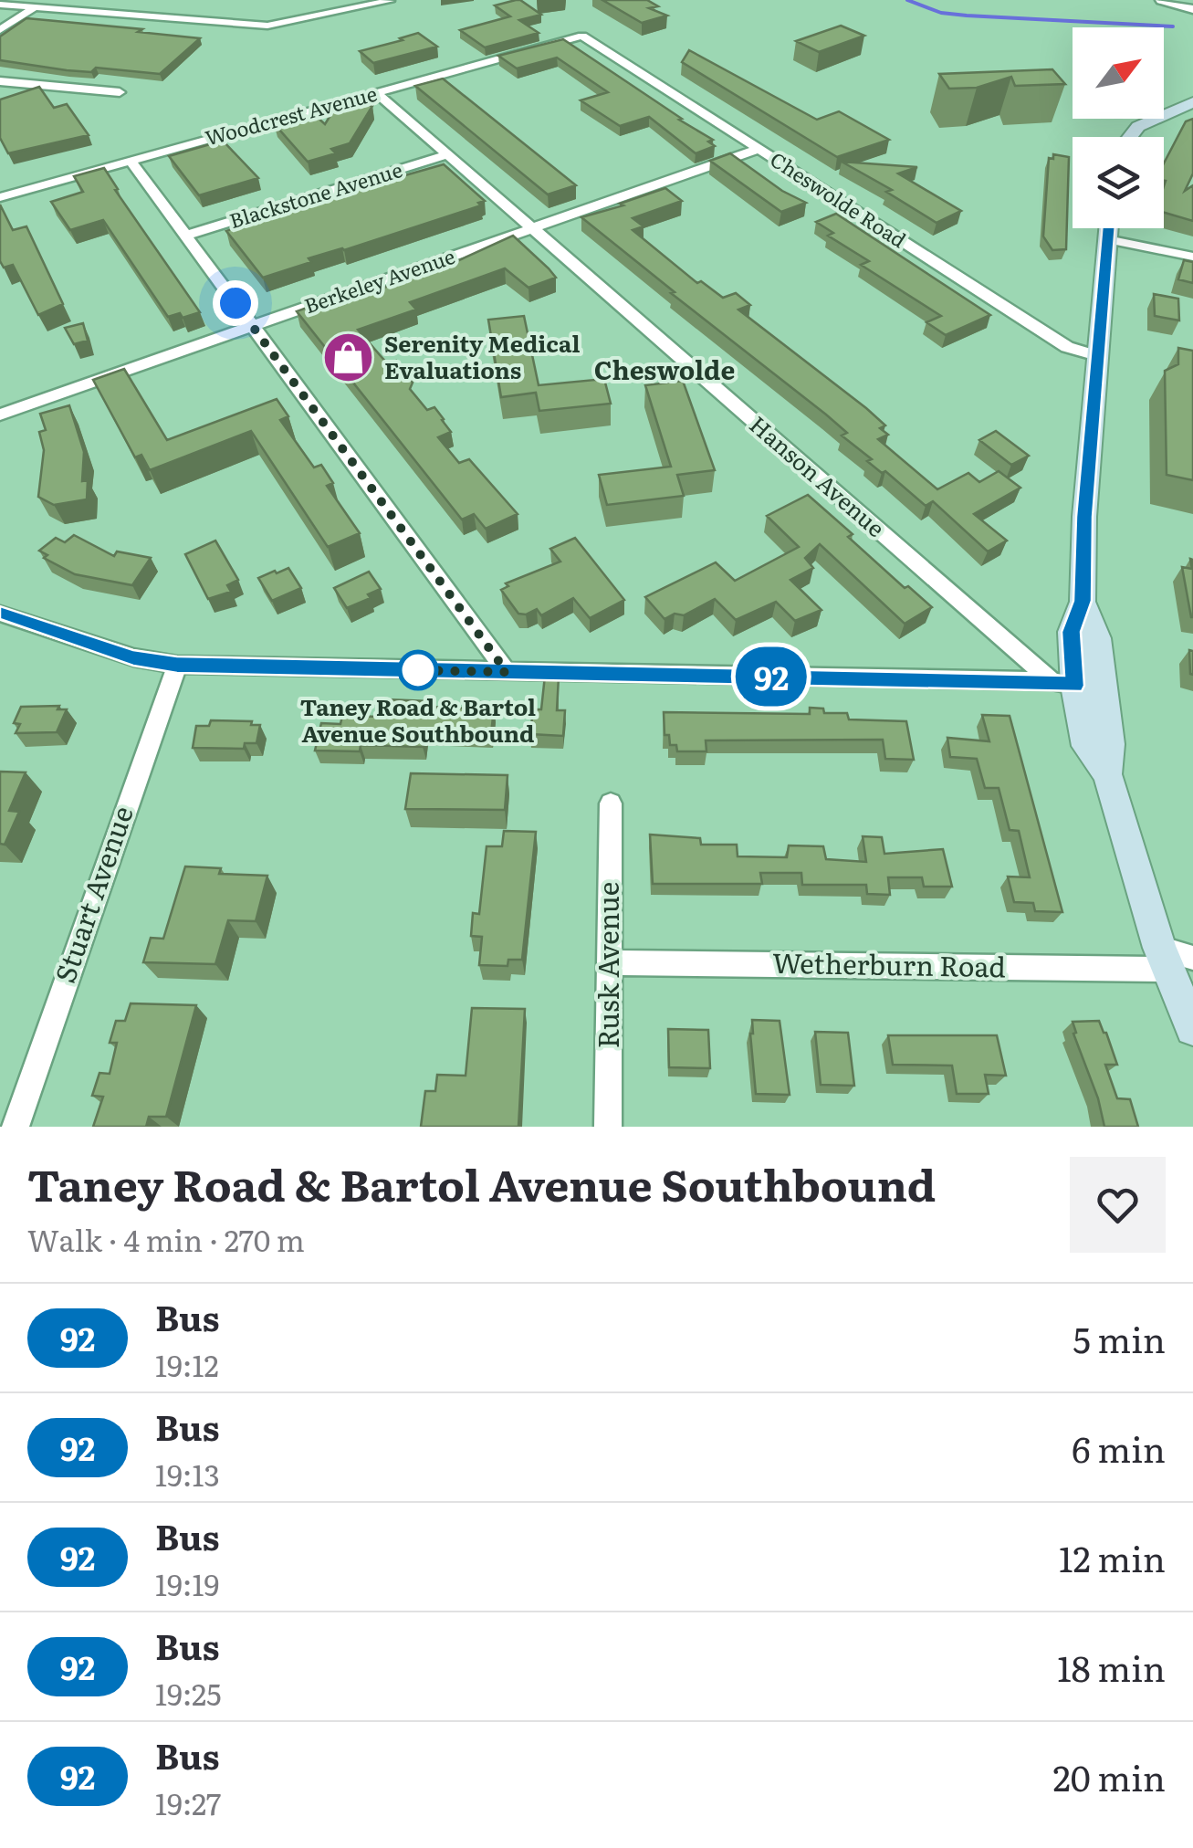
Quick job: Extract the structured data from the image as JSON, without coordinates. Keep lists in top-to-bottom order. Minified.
{"streets":{"street":["Woodcrest Avenue","Blackstone Avenue","Cheswolde Road","Berkeley Avenue","Hanson Avenue","Stuart Avenue","Rusk Avenue","Wetherburn Road"]},"crossings":[["Woodcrest Avenue","Cheswolde Road"],["Woodcrest Avenue","Hanson Avenue"],["Blackstone Avenue","Hanson Avenue"],["Cheswolde Road","Berkeley Avenue"],["Berkeley Avenue","Hanson Avenue"],["Rusk Avenue","Wetherburn Road"]],"districts":["Cheswolde"],"places":{"shop":["Serenity Medical Evaluations"],"other":["Taney Road & Bartol Avenue Southbound"]},"lines":["bus line 92"],"north":"top right","page":{"on_map":"92","heading":["Taney Road & Bartol Avenue Southbound","Walk · 4 min · 270 m"],"list":[{"mark":"92","name":"Bus","note":"19:12","value":"5 min"},{"mark":"92","name":"Bus","note":"19:13","value":"6 min"},{"mark":"92","name":"Bus","note":"19:19","value":"12 min"},{"mark":"92","name":"Bus","note":"19:25","value":"18 min"},{"mark":"92","name":"Bus","note":"19:27","value":"20 min"}]}}
